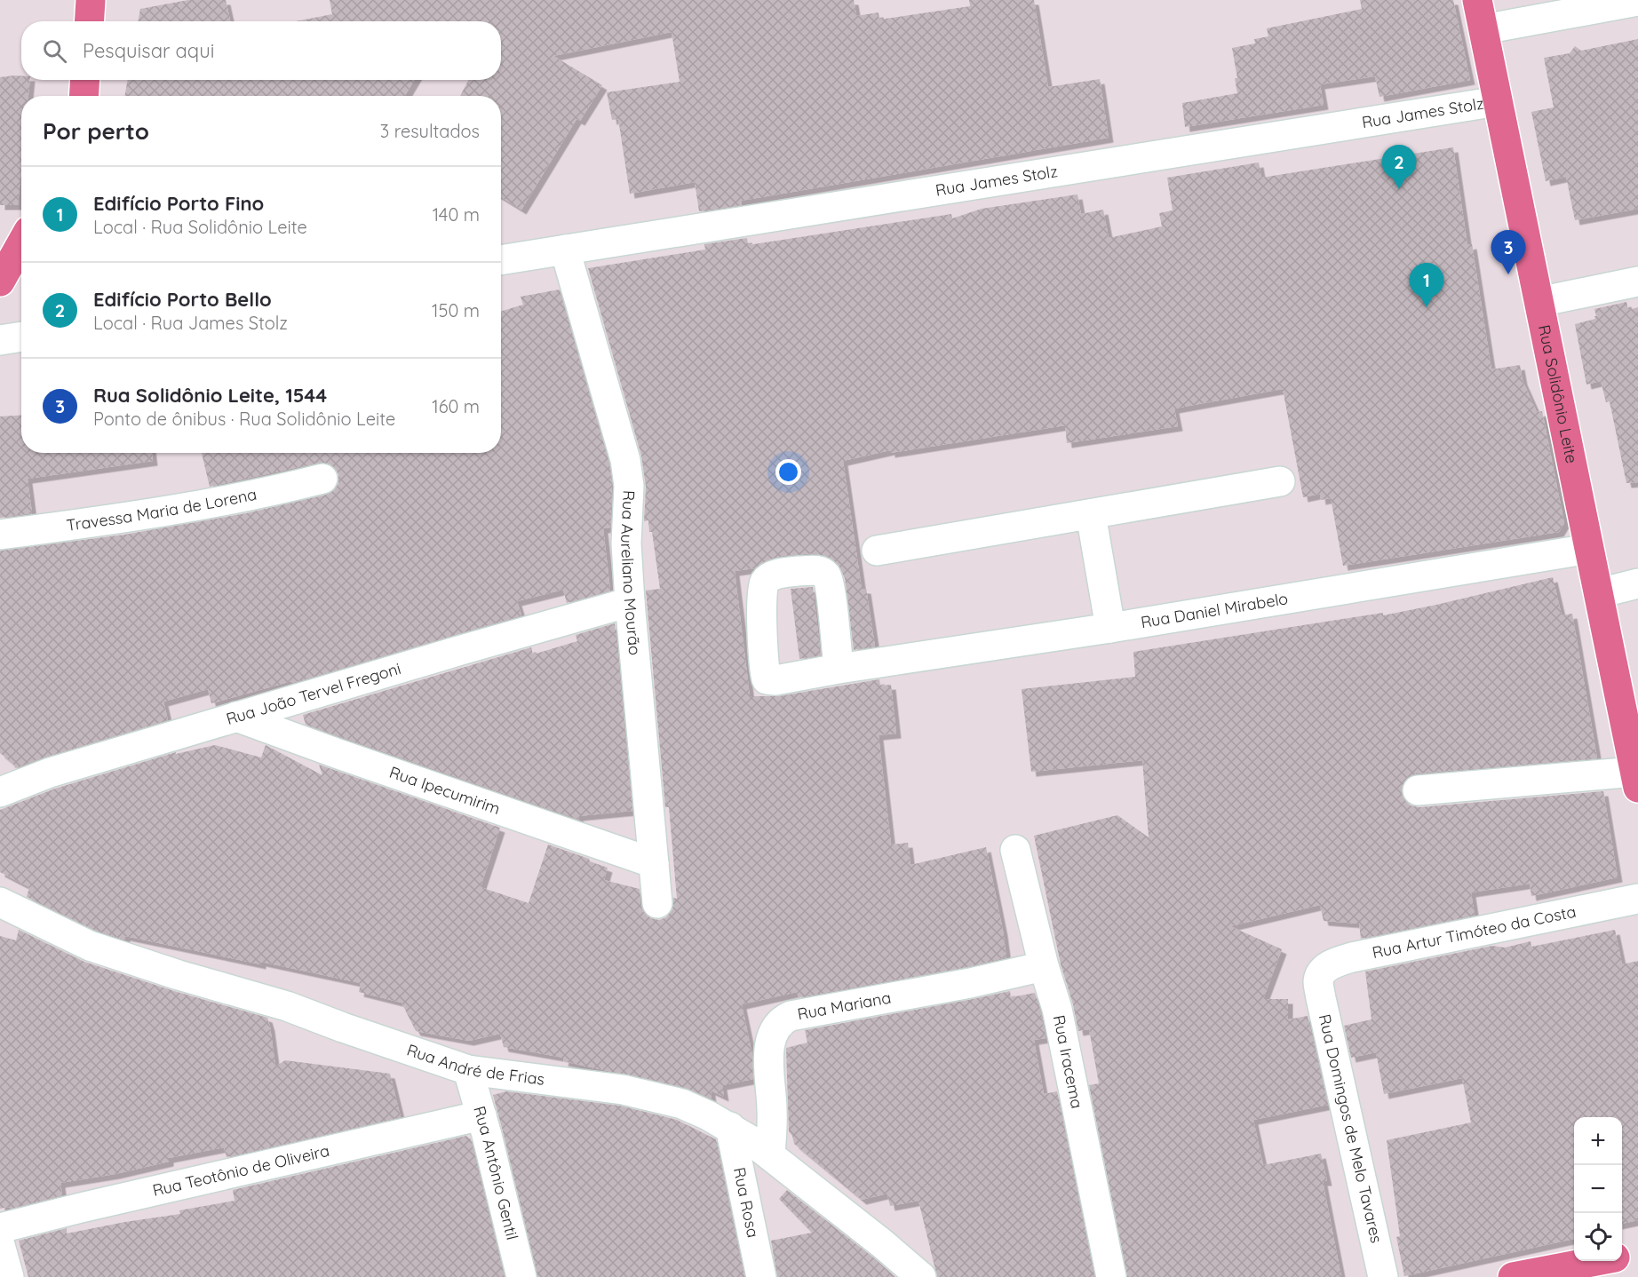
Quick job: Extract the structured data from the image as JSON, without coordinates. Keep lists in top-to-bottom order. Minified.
{"streets":{"main road":["Rua Solidônio Leite"],"street":["Rua James Stolz","Travessa Maria de Lorena","Rua Aureliano Mourão","Rua Daniel Mirabelo","Rua João Tervel Fregoni","Rua Ipecumirim","Rua Artur Timóteo da Costa","Rua Mariana","Rua Iracema","Rua André de Frias","Rua Domingos de Melo Tavares","Rua Teotônio de Oliveira","Rua Antônio Gentil","Rua Rosa"]},"crossings":[["Rua James Stolz","Rua Solidônio Leite"],["Rua James Stolz","Rua Aureliano Mourão"],["Rua Solidônio Leite","Rua Daniel Mirabelo"],["Rua Aureliano Mourão","Rua João Tervel Fregoni"],["Rua Aureliano Mourão","Rua Ipecumirim"],["Rua João Tervel Fregoni","Rua Ipecumirim"],["Rua Artur Timóteo da Costa","Rua Domingos de Melo Tavares"],["Rua Mariana","Rua Iracema"],["Rua Mariana","Rua André de Frias"],["Rua André de Frias","Rua Antônio Gentil"],["Rua André de Frias","Rua Rosa"],["Rua Teotônio de Oliveira","Rua Antônio Gentil"]],"page":{"search":"Pesquisar aqui","heading":["Por perto","3 resultados"],"pins":["2","3","1"],"list":[{"mark":"1","name":"Edifício Porto Fino","note":"Local · Rua Solidônio Leite","value":"140 m"},{"mark":"2","name":"Edifício Porto Bello","note":"Local · Rua James Stolz","value":"150 m"},{"mark":"3","name":"Rua Solidônio Leite, 1544","note":"Ponto de ônibus · Rua Solidônio Leite","value":"160 m"}],"map_buttons":["+","−"]}}
